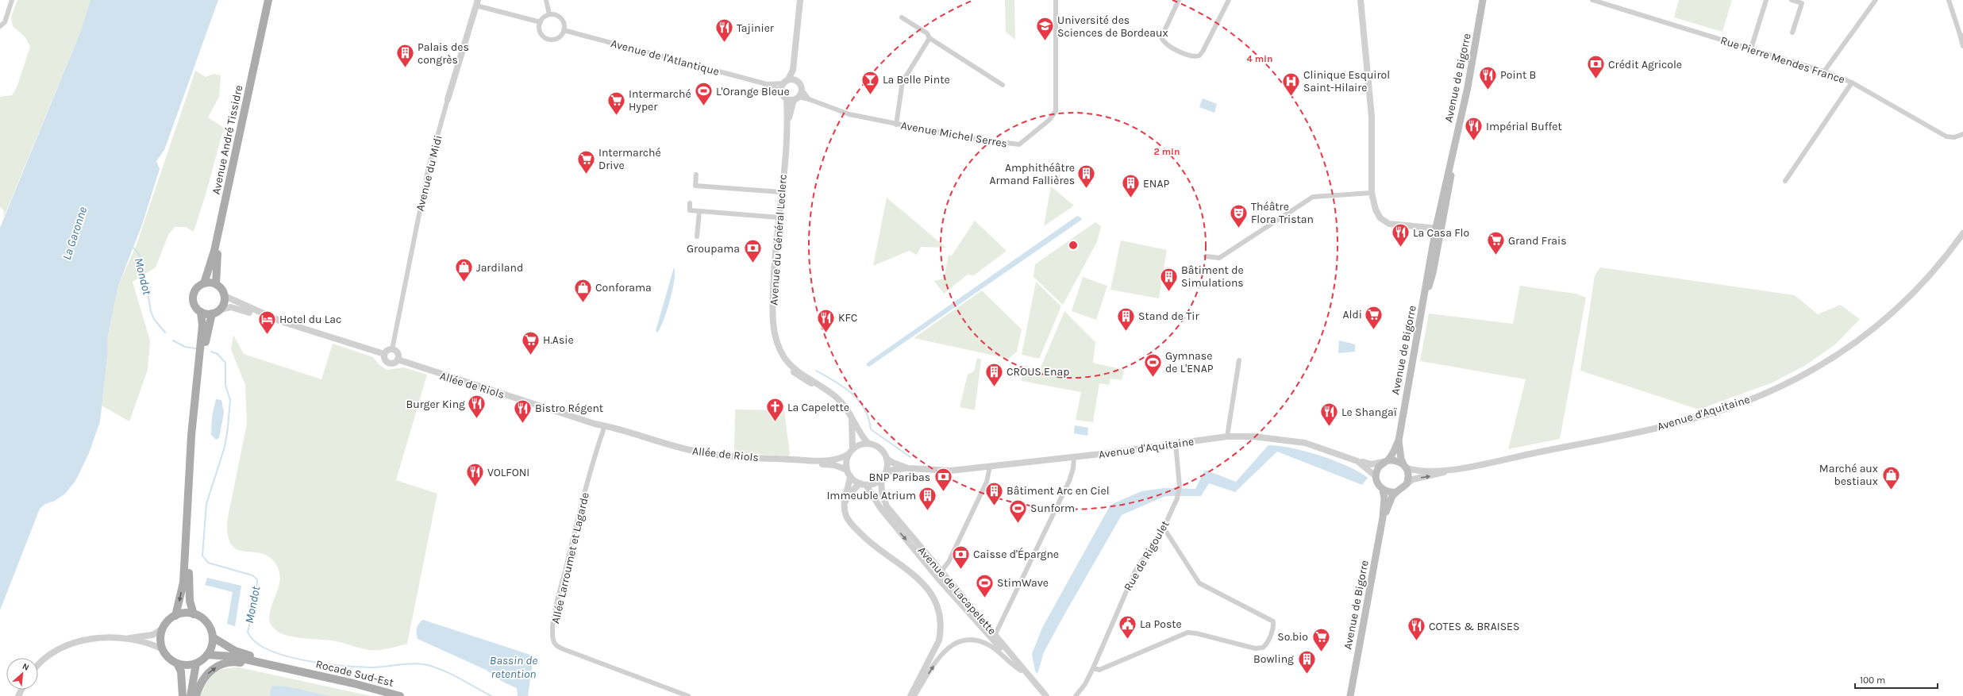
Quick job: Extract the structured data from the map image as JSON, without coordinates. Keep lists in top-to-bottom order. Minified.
{"streets":{"main road":["Avenue de Bigorre","Avenue André Tissidre","Rocade Sud-Est"],"street":["Avenue de l'Atlantique","Rue Pierre Mendes France","Avenue Michel Serres","Avenue du Midi","Avenue du Général Leclerc","Allée de Riols","Avenue d'Aquitaine","Rue de Rigoulet","Allée Larroumet et Lagarde","Avenue de Lacapelette"]},"crossings":[["Avenue de l'Atlantique","Avenue Michel Serres"],["Avenue de l'Atlantique","Avenue du Général Leclerc"],["Avenue de Bigorre","Avenue d'Aquitaine"],["Avenue Michel Serres","Avenue du Général Leclerc"],["Avenue du Midi","Allée de Riols"],["Avenue du Général Leclerc","Allée de Riols"],["Avenue du Général Leclerc","Avenue d'Aquitaine"],["Avenue du Général Leclerc","Avenue de Lacapelette"],["Allée de Riols","Avenue d'Aquitaine"],["Allée de Riols","Allée Larroumet et Lagarde"],["Allée de Riols","Avenue de Lacapelette"],["Avenue d'Aquitaine","Rue de Rigoulet"],["Avenue d'Aquitaine","Avenue de Lacapelette"]],"water":["La Garonne","Mondot","Bassin de retention"],"places":{"school or university":["Université des Sciences de Bordeaux"],"restaurant":["Tajinier","Point B","Impérial Buffet","La Casa Flo","KFC","Burger King","Bistro Régent","Le Shangaï","VOLFONI","COTES & BRAISES"],"building":["Palais des congrès","Amphithéâtre Armand Fallières","ENAP","Bâtiment de Simulations","Stand de Tir","CROUS Enap","Bâtiment Arc en Ciel","Immeuble Atrium","Bowling"],"bank":["Crédit Agricole","Groupama","BNP Paribas","Caisse d'Épargne"],"bar":["La Belle Pinte"],"hospital":["Clinique Esquirol Saint-Hilaire"],"sports":["L'Orange Bleue","Gymnase de L'ENAP","Sunform","StimWave"],"supermarket":["Intermarché Hyper","Intermarché Drive","Grand Frais","Aldi","H.Asie","So.bio"],"theatre":["Théâtre Flora Tristan"],"shop":["Jardiland","Conforama","Marché aux bestiaux"],"hotel":["Hotel du Lac"],"church":["La Capelette"],"public building":["La Poste"]},"scale_bar":"100 m","north":"top right","rings":["4 min","2 min"]}
